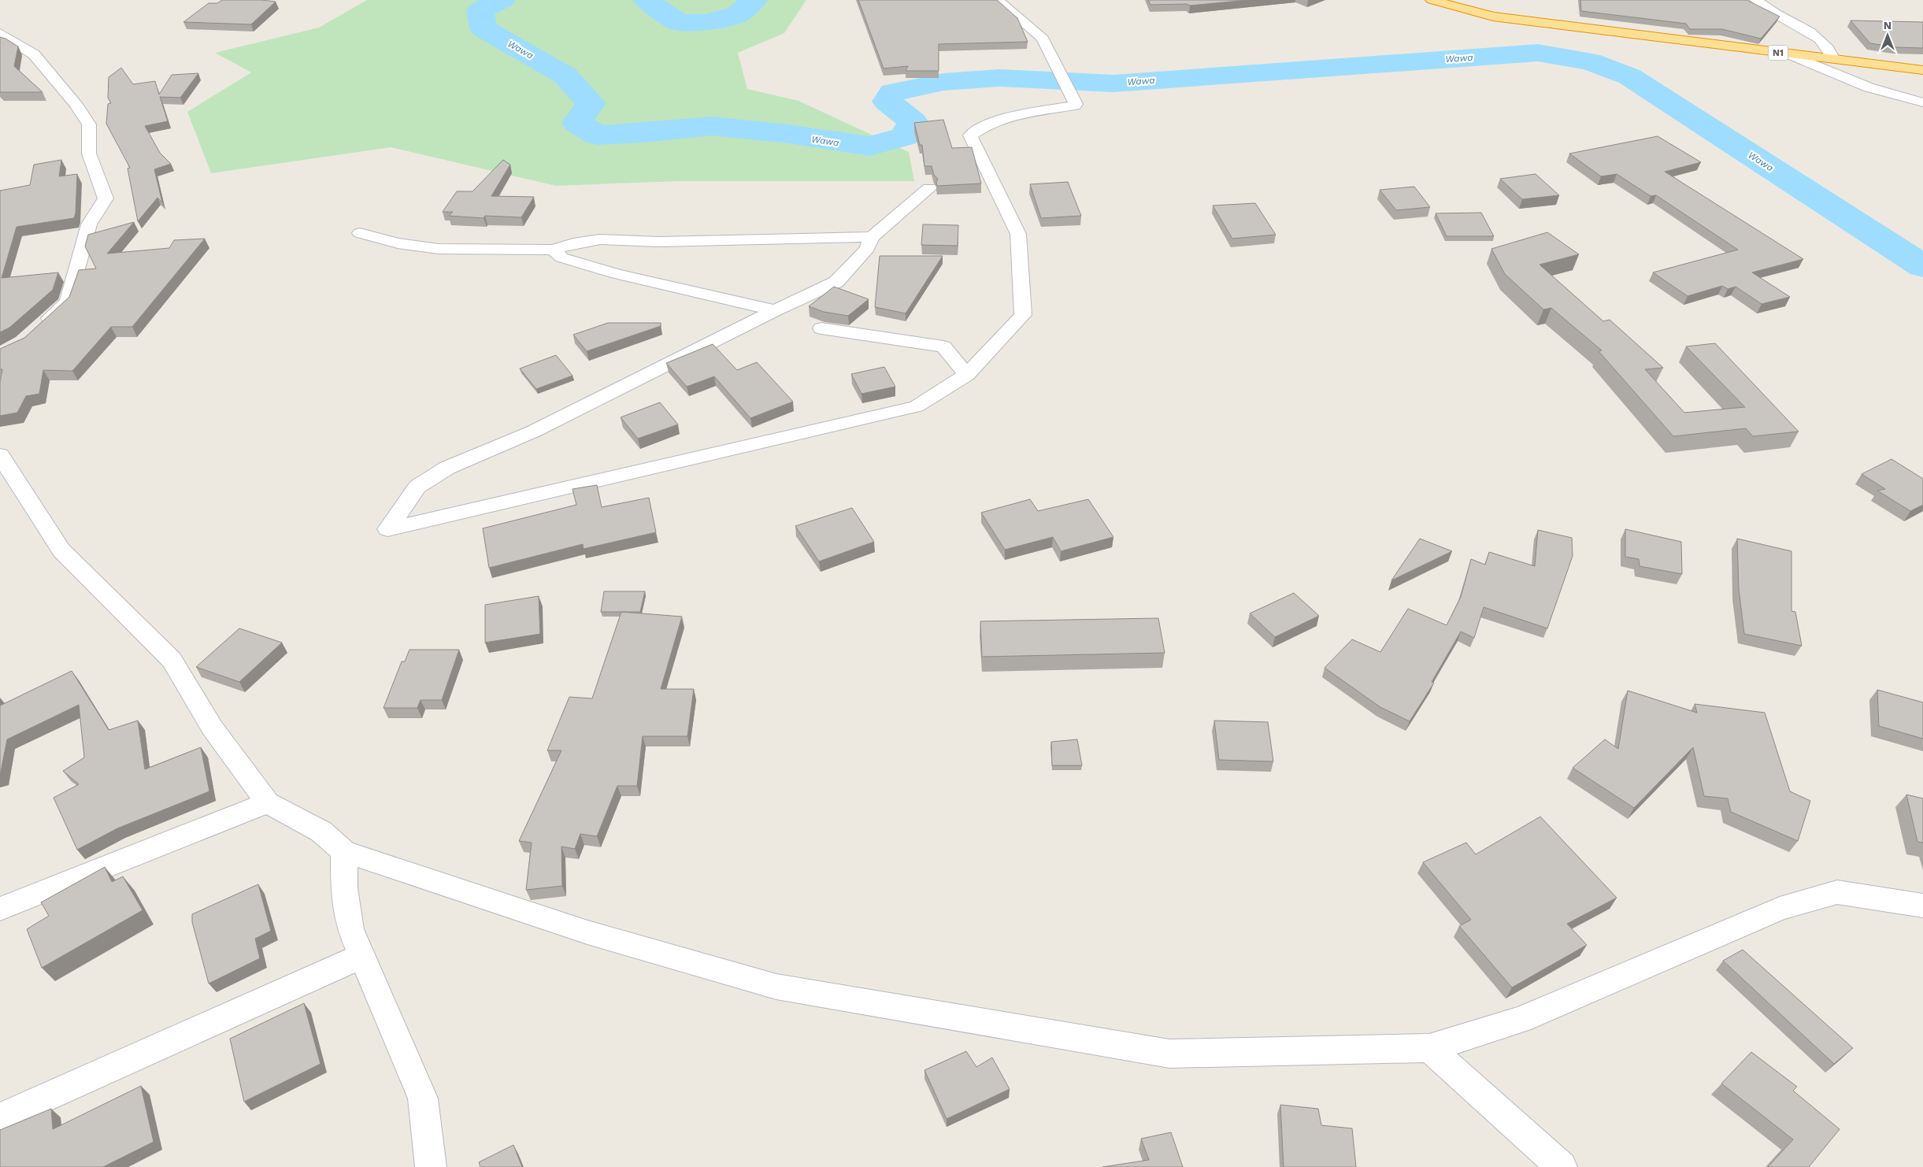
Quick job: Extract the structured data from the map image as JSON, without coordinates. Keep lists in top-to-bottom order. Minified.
{"streets":{"highway":["N1"]},"water":["Wawa"],"north":"top"}
